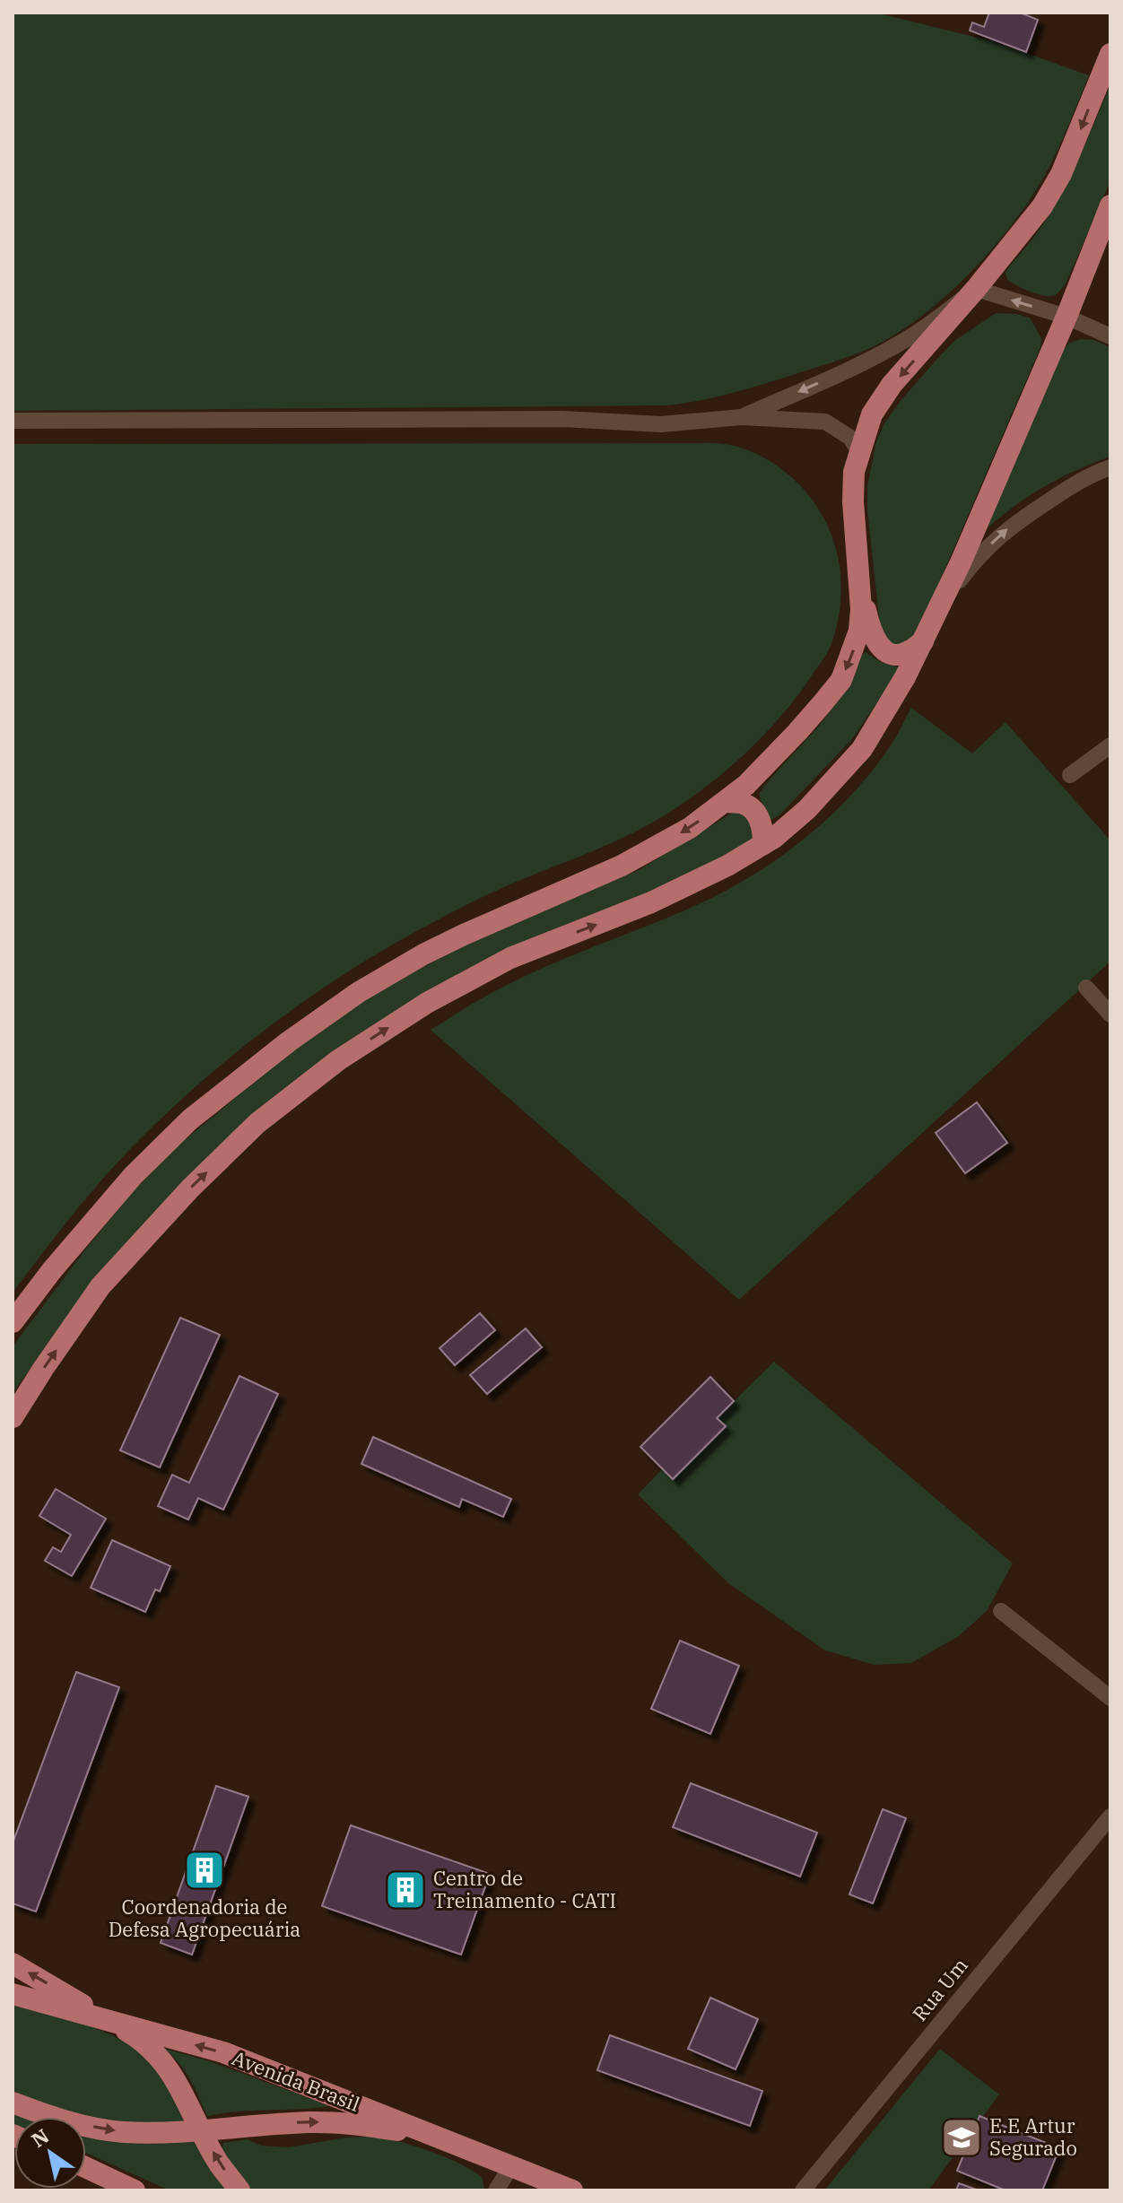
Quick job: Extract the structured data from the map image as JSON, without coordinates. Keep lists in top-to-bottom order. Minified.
{"streets":{"main road":["Avenida Brasil"],"street":["Rua Um"]},"places":{"building":["Coordenadoria de Defesa Agropecuária","Centro de Treinamento - CATI"],"school or university":["E.E Artur Segurado"]},"north":"top left"}
